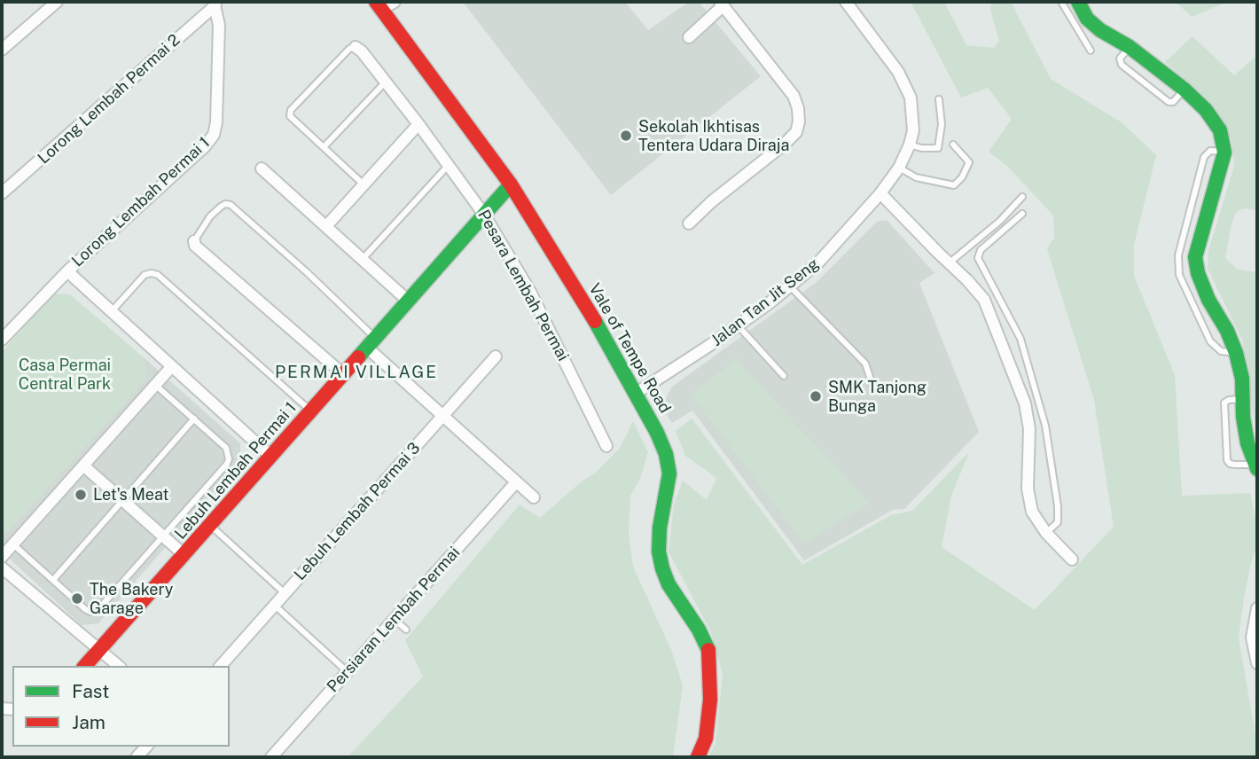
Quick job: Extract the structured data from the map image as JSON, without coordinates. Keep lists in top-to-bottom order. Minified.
{"streets":{"street":["Lorong Lembah Permai 2","Lorong Lembah Permai 1","Pesara Lembah Permai","Jalan Tan Jit Seng","Vale of Tempe Road","Lebuh Lembah Permai 1","Lebuh Lembah Permai 3","Persiaran Lembah Permai"]},"crossings":[["Lorong Lembah Permai 2","Lorong Lembah Permai 1"],["Pesara Lembah Permai","Lebuh Lembah Permai 1"],["Jalan Tan Jit Seng","Vale of Tempe Road"],["Vale of Tempe Road","Lebuh Lembah Permai 1"]],"districts":["PERMAI VILLAGE"],"parks":["Casa Permai Central Park"],"places":["Sekolah Ikhtisas Tentera Udara Diraja","SMK Tanjong Bunga","Let's Meat","The Bakery Garage"],"legend":["Fast","Jam"]}
